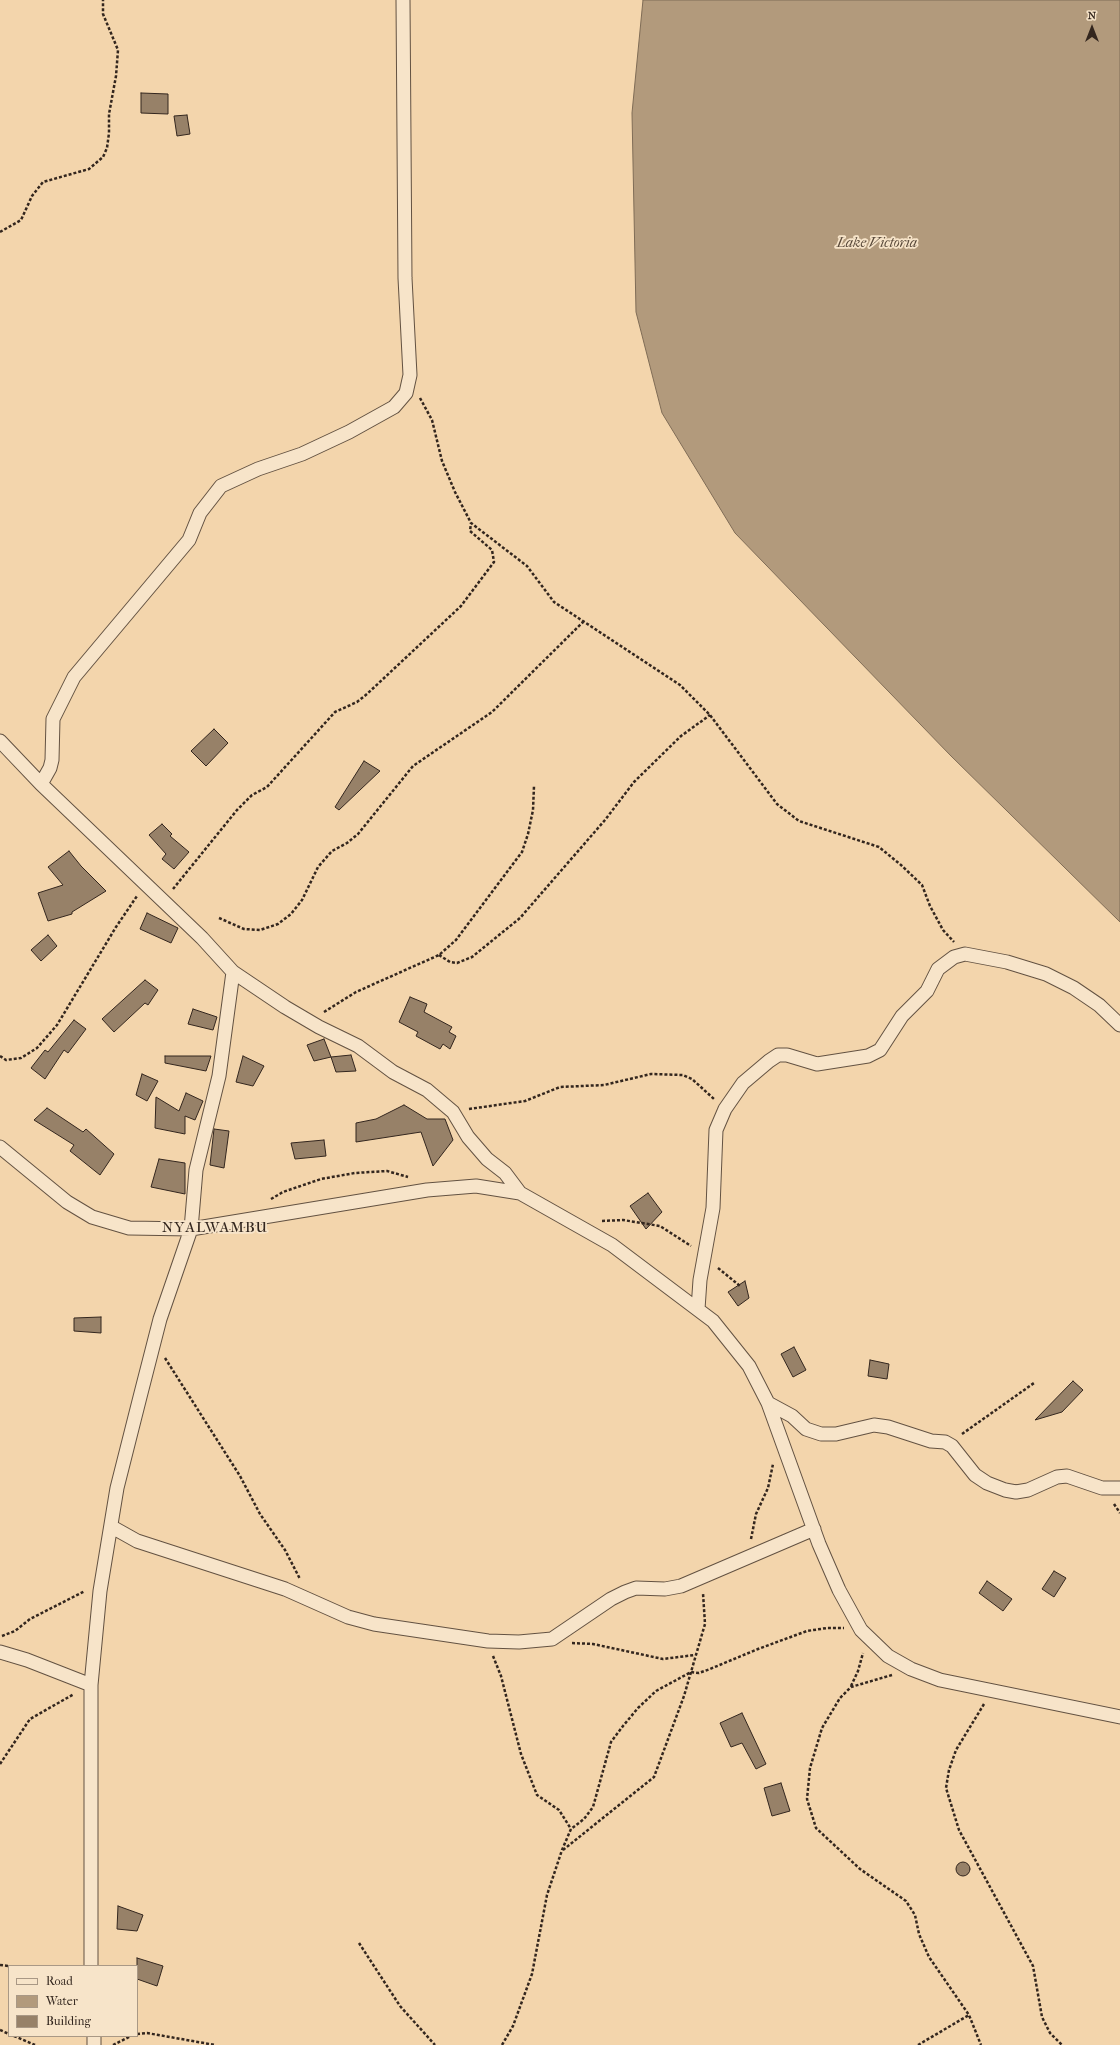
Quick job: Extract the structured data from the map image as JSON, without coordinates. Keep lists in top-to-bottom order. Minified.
{"districts":["NYALWAMBU"],"water":["Lake Victoria"],"legend":["Road","Water","Building"],"north":"top"}
